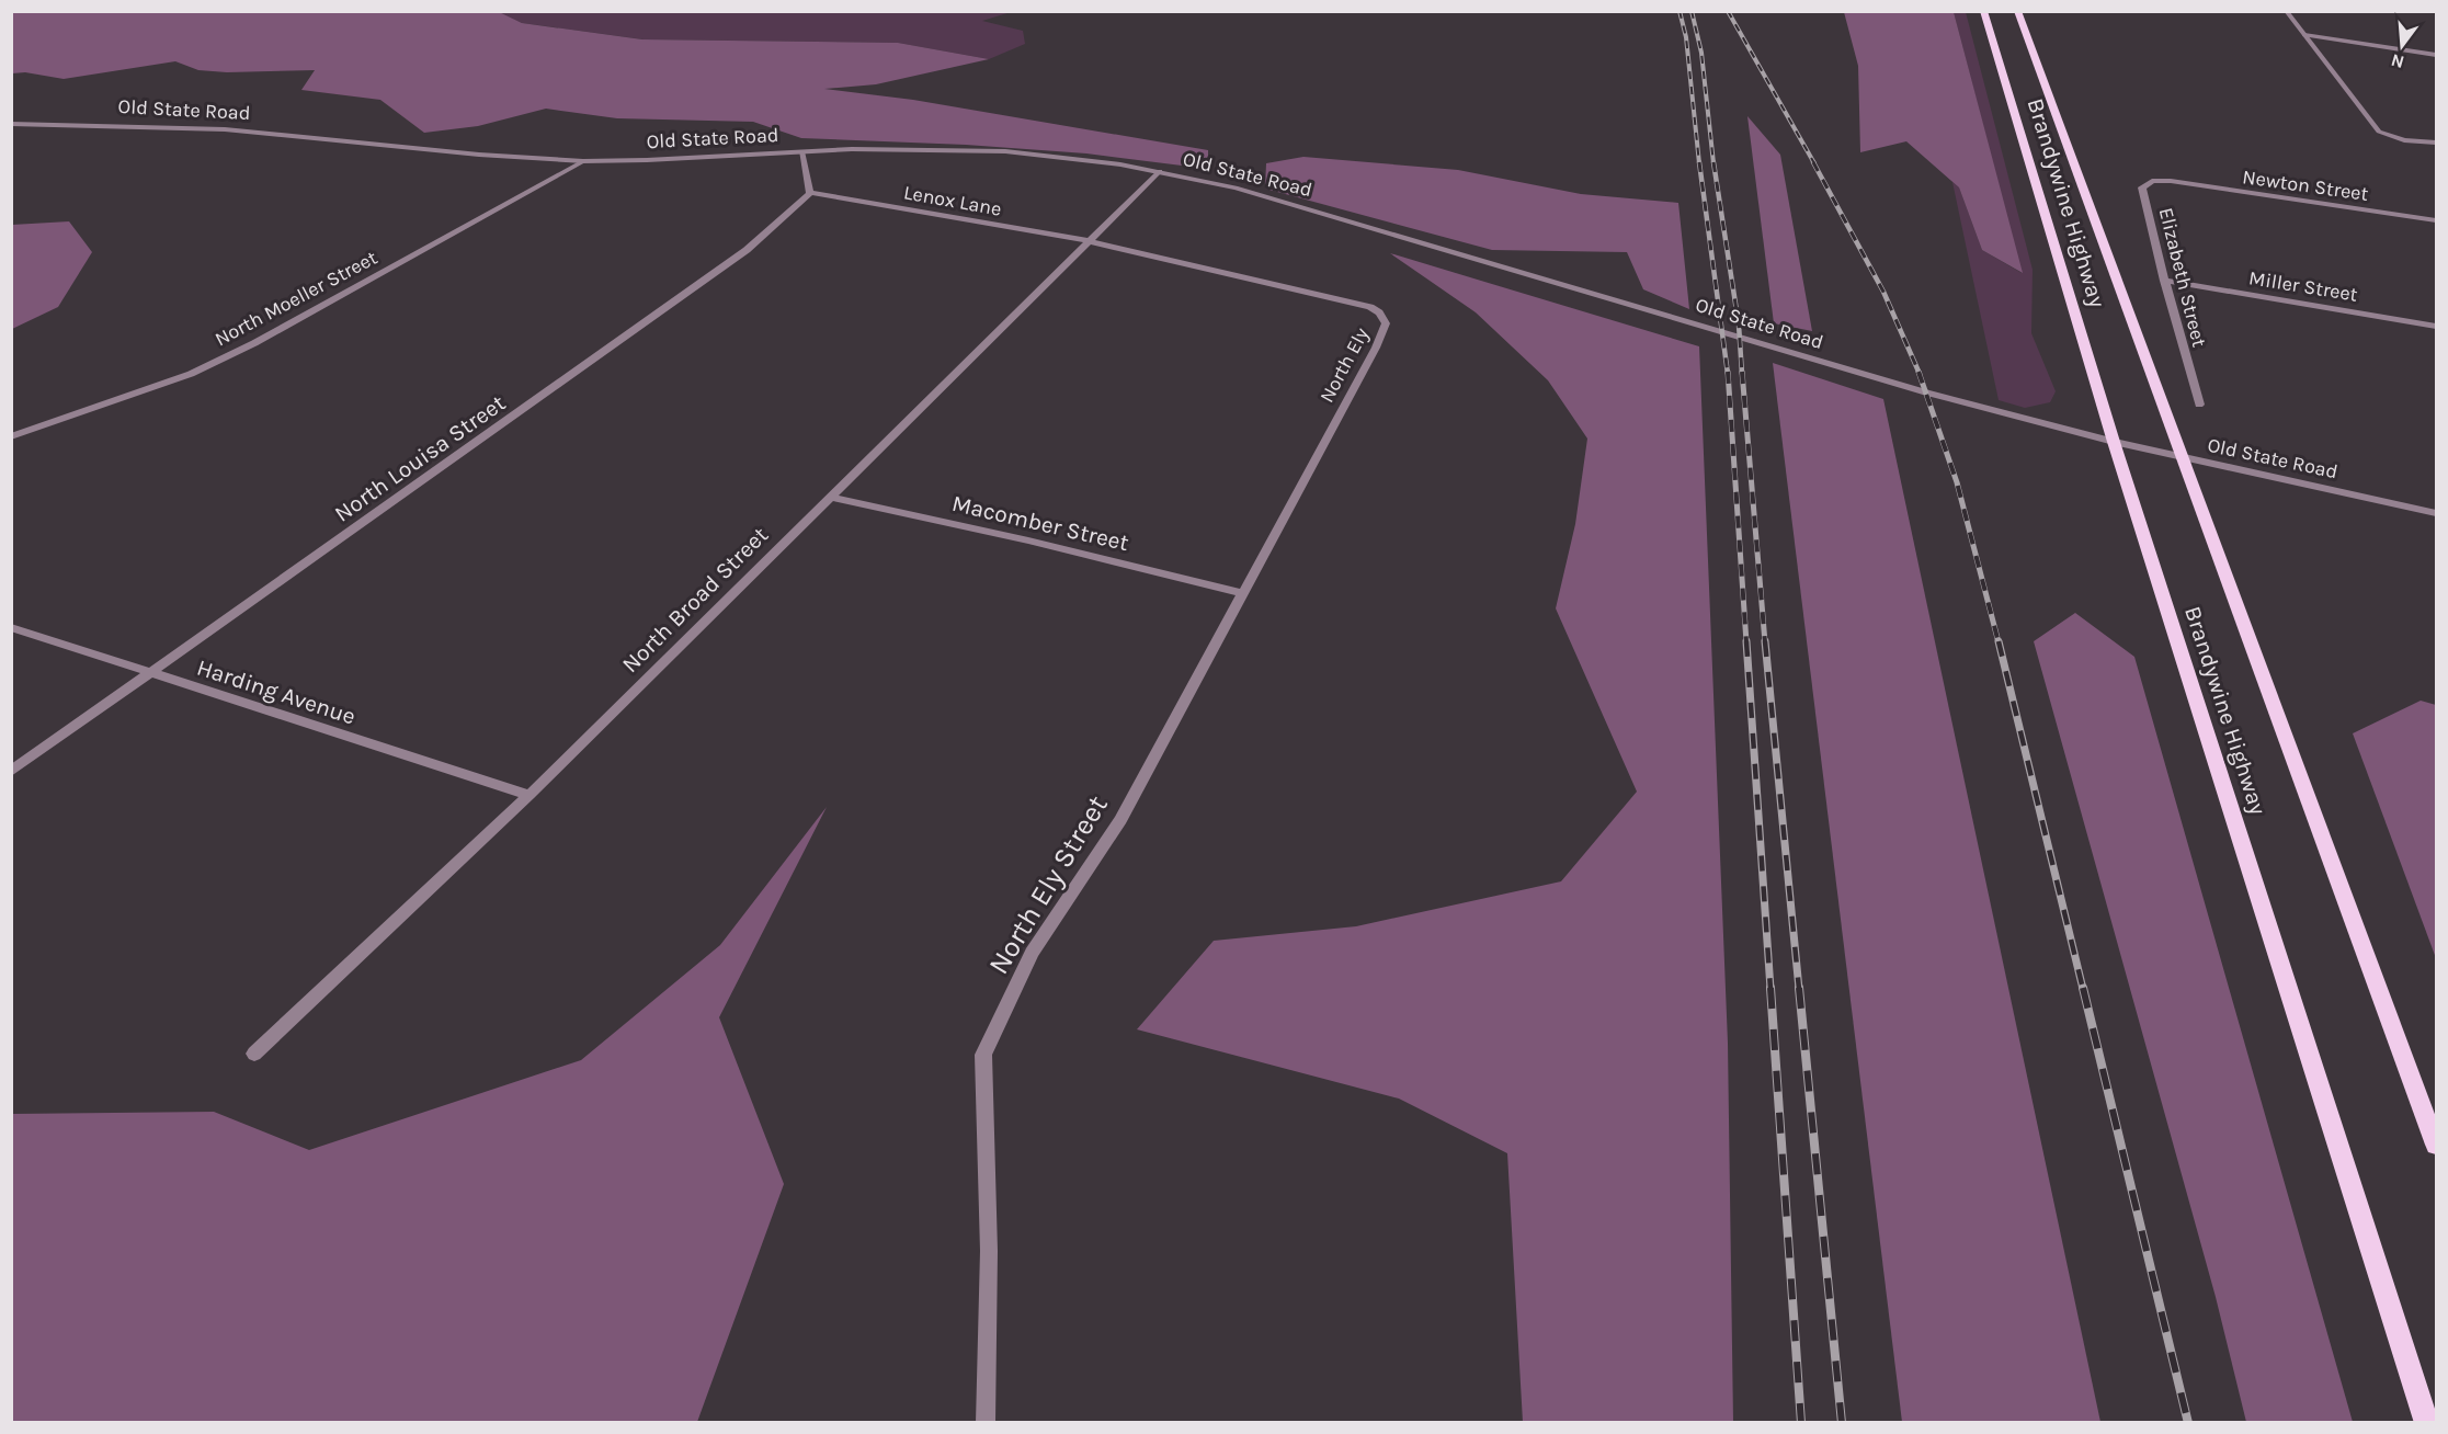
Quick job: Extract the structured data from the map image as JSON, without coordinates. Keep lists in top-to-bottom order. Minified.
{"streets":{"main road":["Brandywine Highway"],"street":["Old State Road","Newton Street","Lenox Lane","Elizabeth Street","Miller Street","North Moeller Street","North Ely","North Louisa Street","Macomber Street","North Broad Street","Harding Avenue","North Ely Street"]},"crossings":[["Old State Road","Brandywine Highway"],["Old State Road","North Moeller Street"],["Old State Road","North Broad Street"],["Newton Street","Elizabeth Street"],["Lenox Lane","North Ely"],["Lenox Lane","North Louisa Street"],["Lenox Lane","North Broad Street"],["Elizabeth Street","Miller Street"],["North Ely","Macomber Street"],["North Ely","North Broad Street"],["North Ely","North Ely Street"],["North Louisa Street","Harding Avenue"],["Macomber Street","North Broad Street"],["Macomber Street","North Ely Street"],["North Broad Street","Harding Avenue"]],"north":"bottom"}
